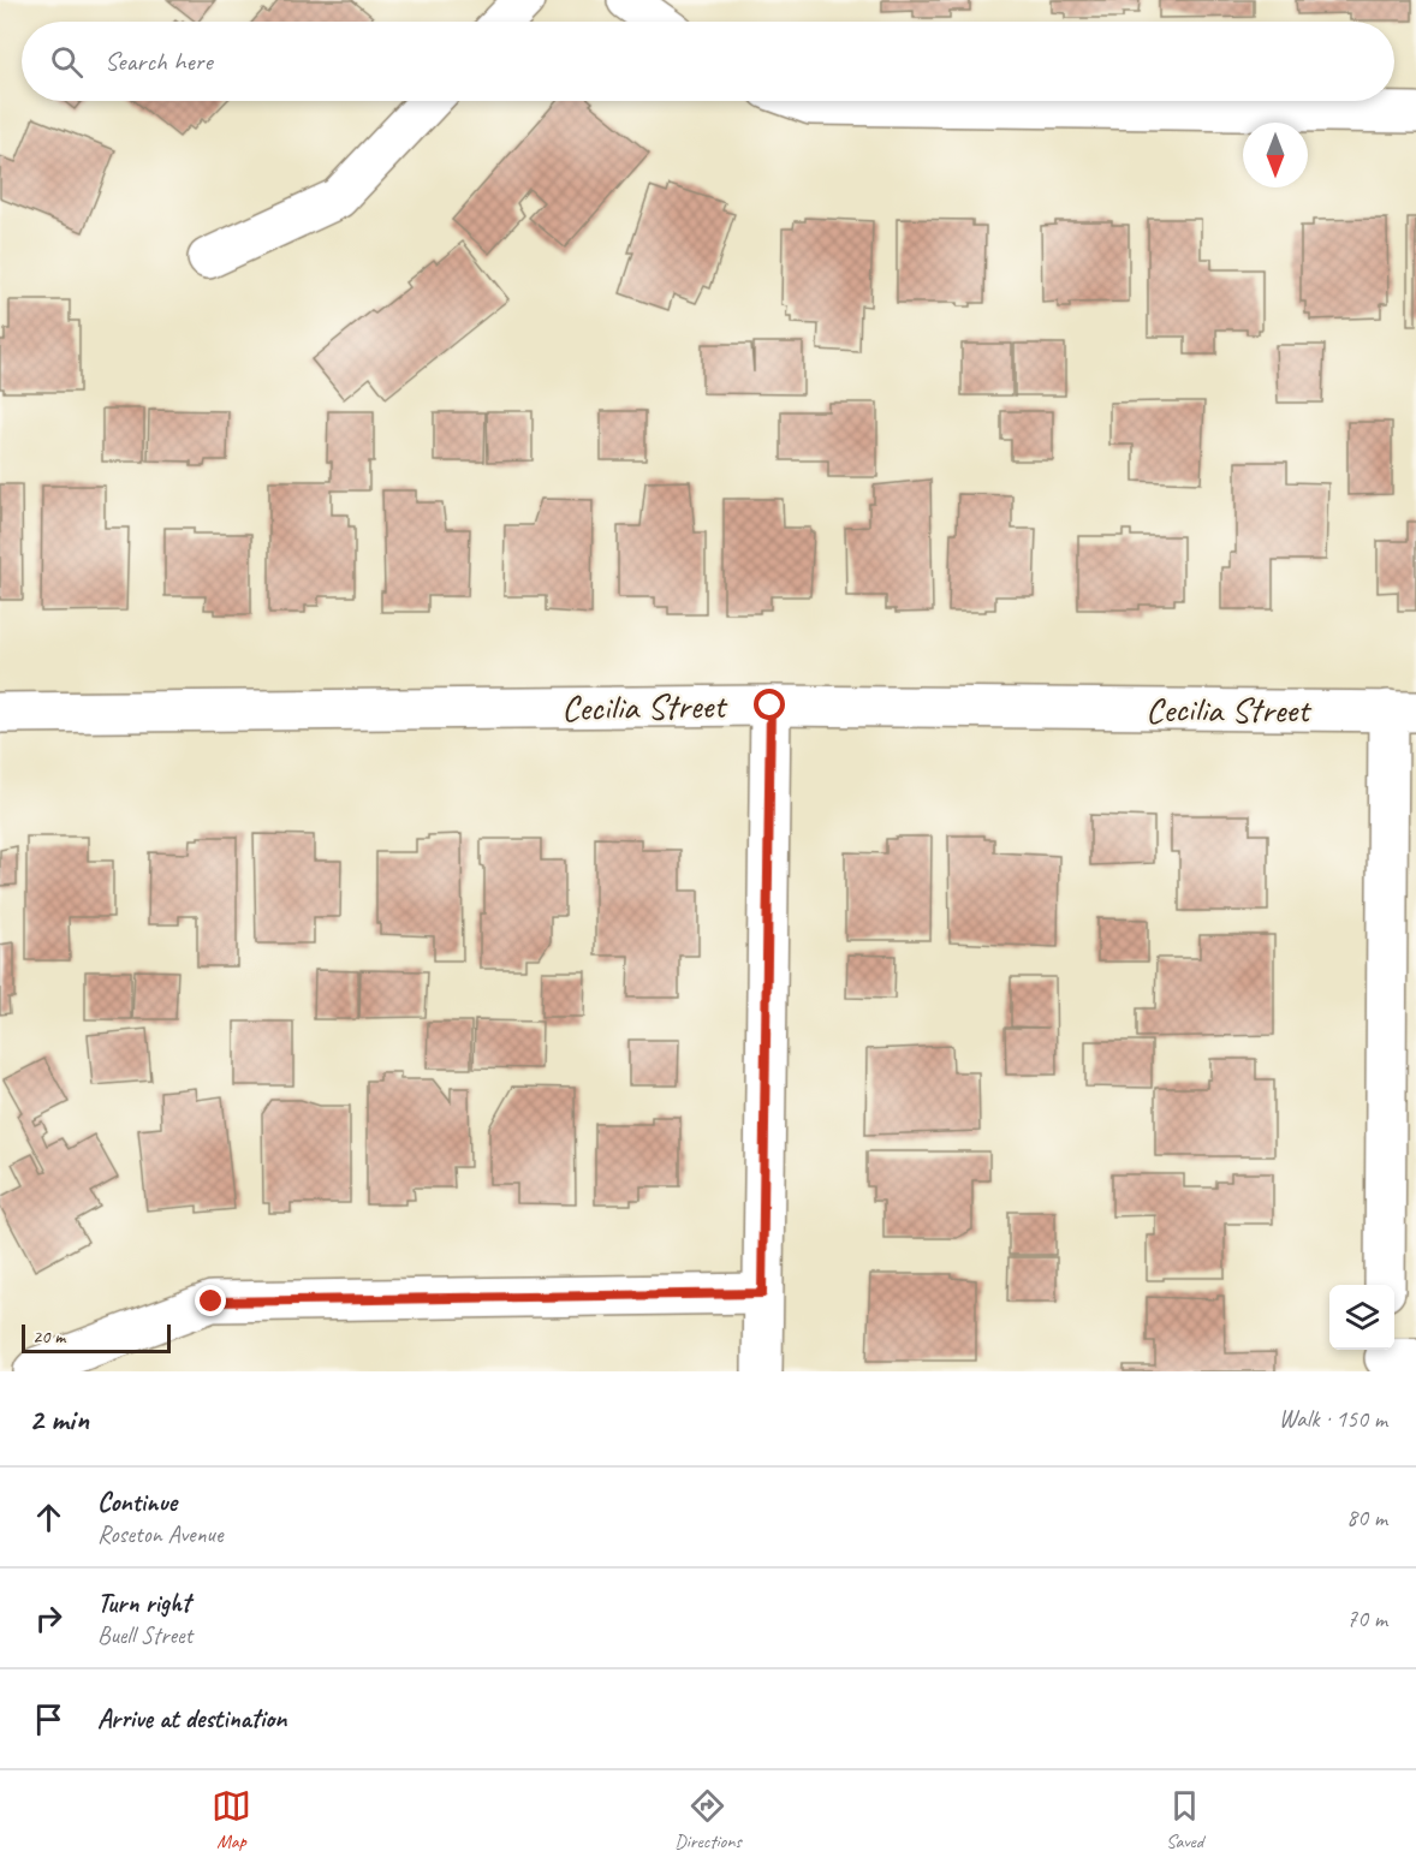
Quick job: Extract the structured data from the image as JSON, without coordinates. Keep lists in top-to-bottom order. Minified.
{"streets":{"street":["Cecilia Street"]},"scale_bar":"20 m","north":"bottom","page":{"search":"Search here","scale":"20 m","heading":["2 min","Walk · 150 m"],"list":[["Continue","Roseton Avenue","80 m"],["Turn right","Buell Street","70 m"],"Arrive at destination"],"nav":["Map","Directions","Saved"]}}
